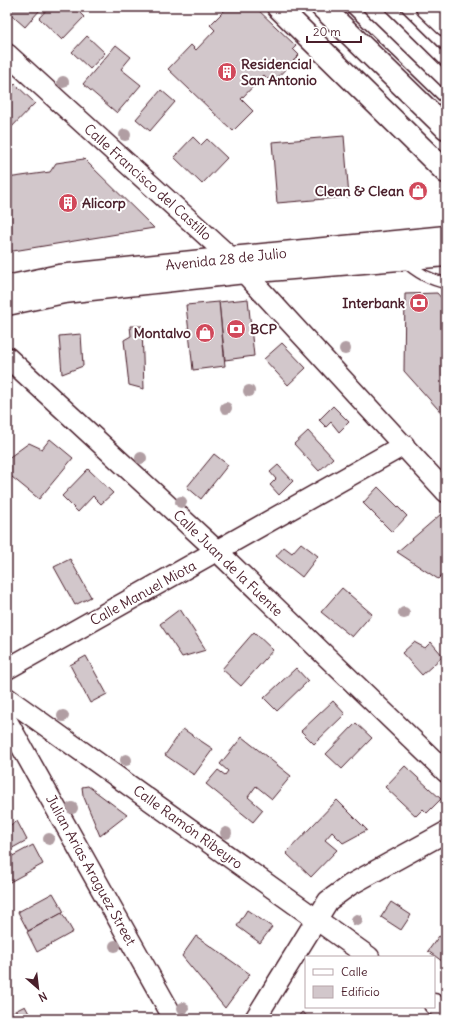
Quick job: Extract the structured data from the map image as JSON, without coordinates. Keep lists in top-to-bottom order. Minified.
{"streets":{"main road":["Avenida 28 de Julio"],"street":["Calle Francisco del Castillo","Calle Juan de la Fuente","Calle Manuel Miota","Calle Ramón Ribeyro","Julian Arias Araguez Street"]},"crossings":[["Calle Francisco del Castillo","Avenida 28 de Julio"],["Calle Francisco del Castillo","Calle Manuel Miota"],["Calle Juan de la Fuente","Calle Manuel Miota"]],"places":{"building":["Residencial San Antonio","Alicorp"],"shop":["Clean & Clean","Montalvo"],"bank":["Interbank","BCP"]},"legend":["Calle","Edificio"],"scale_bar":"20 m","north":"bottom right"}
